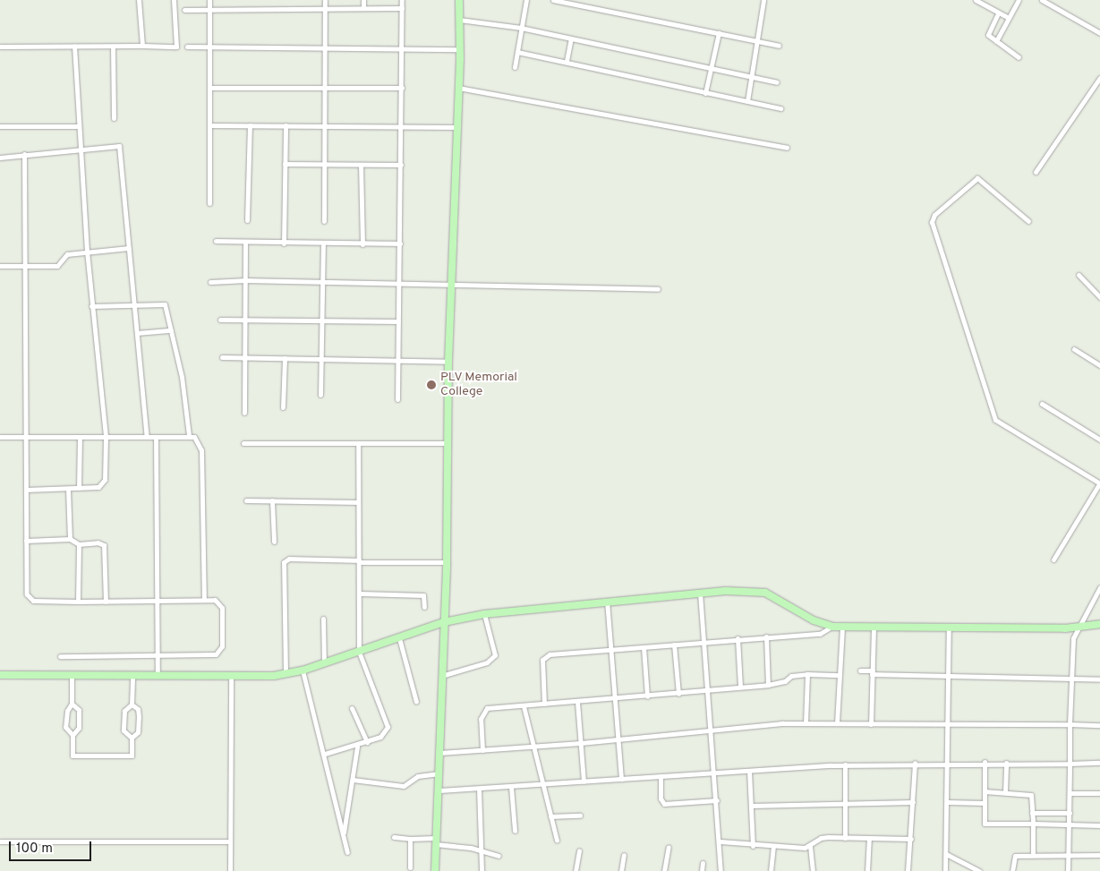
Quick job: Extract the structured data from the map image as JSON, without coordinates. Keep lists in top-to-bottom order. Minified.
{"places":["PLV Memorial College"],"scale_bar":"100 m"}
